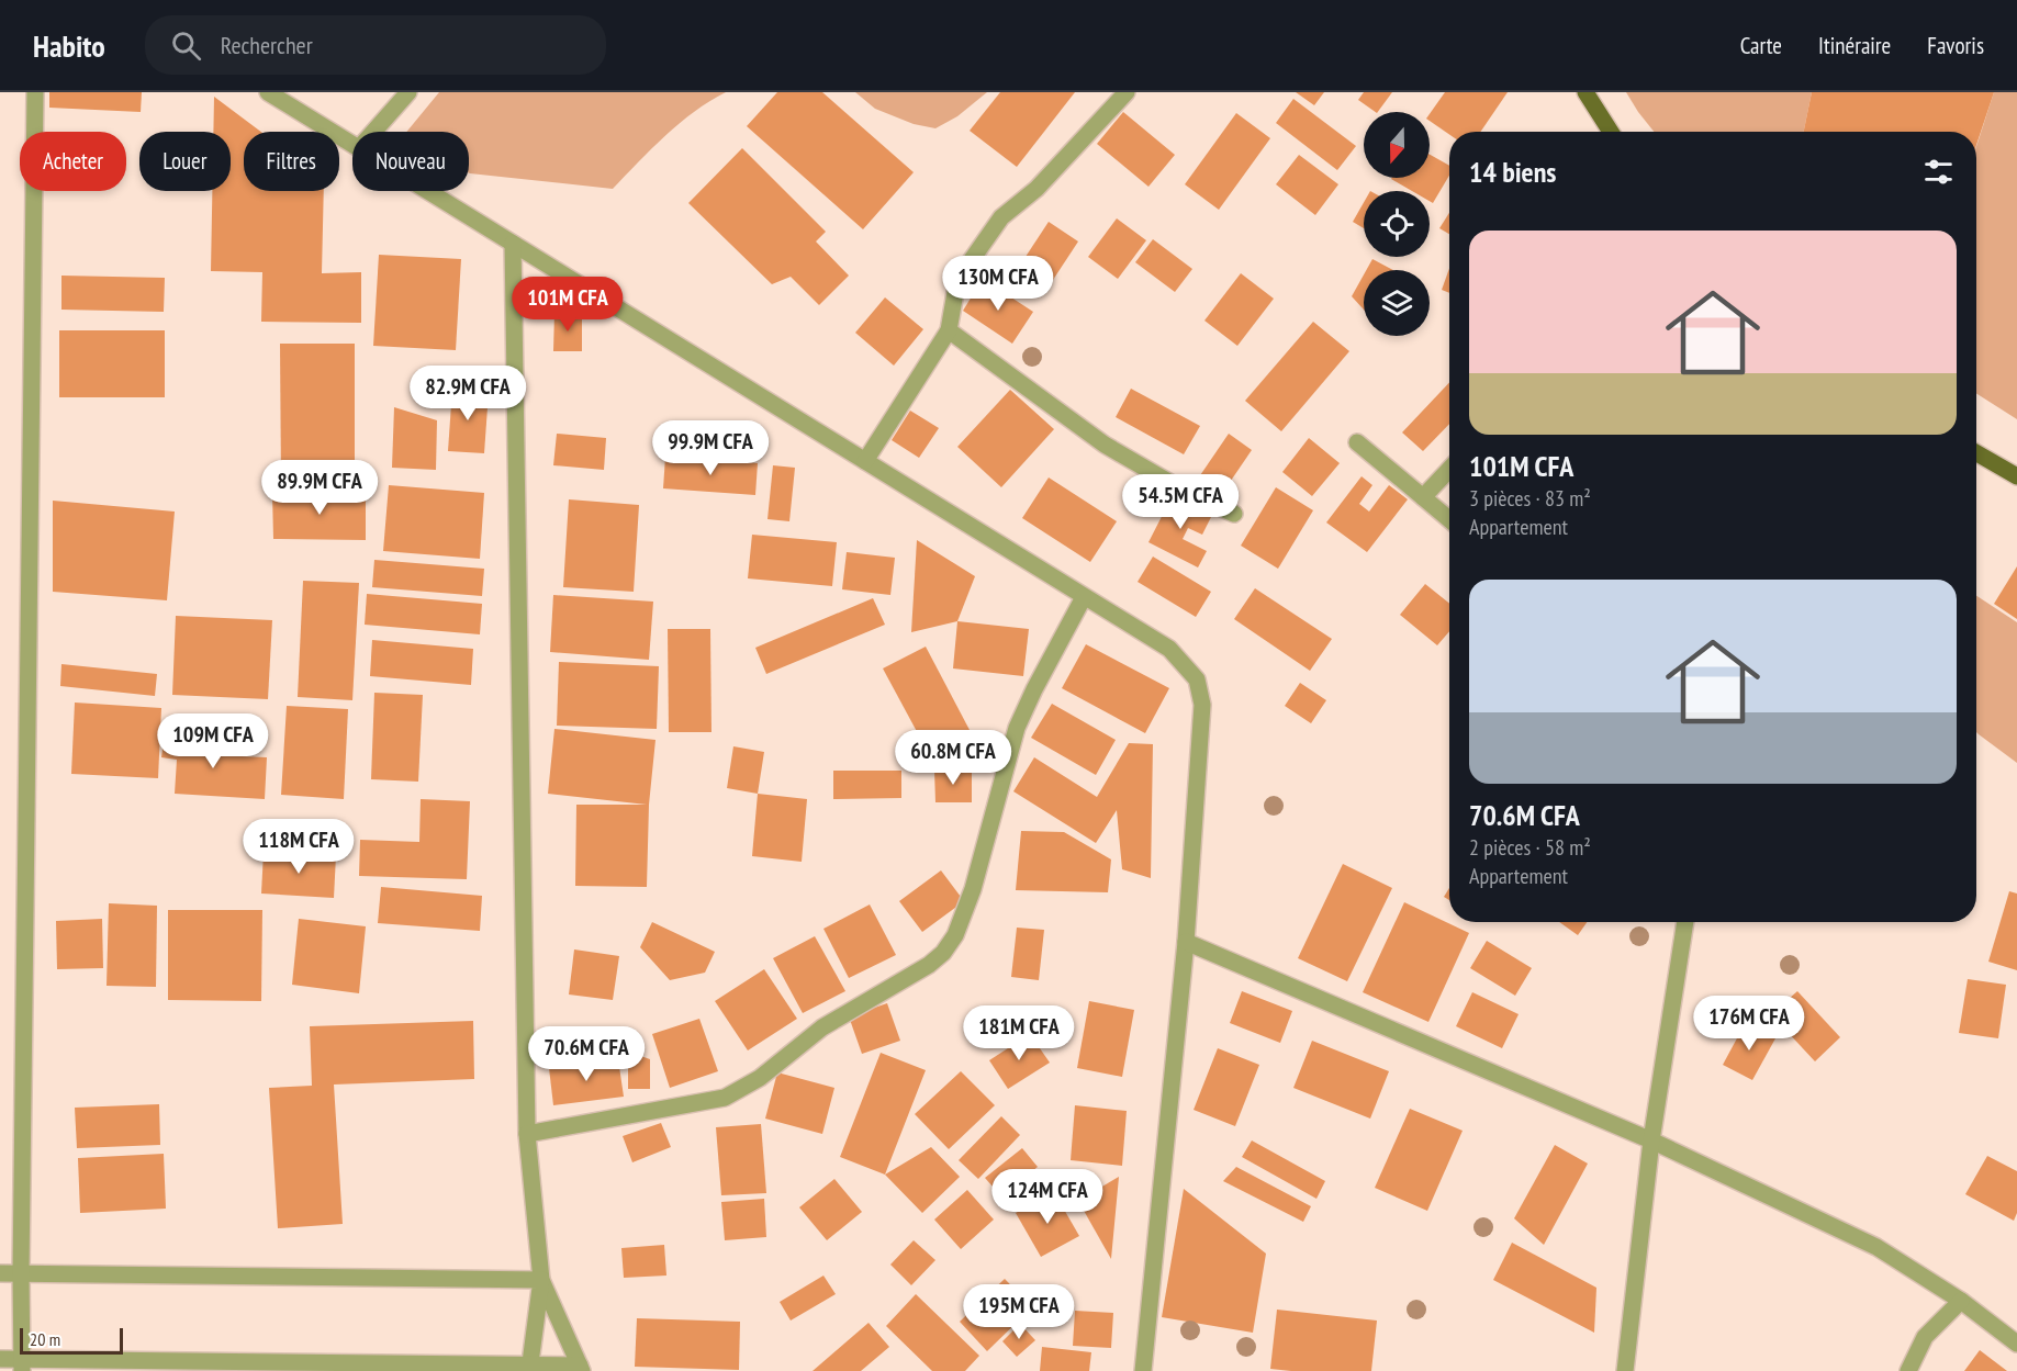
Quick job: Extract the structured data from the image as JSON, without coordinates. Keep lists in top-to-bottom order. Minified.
{"scale_bar":"20 m","north":"bottom","page":{"header":"Habito","search":"Rechercher","nav":["Carte","Itinéraire","Favoris"],"chip":["Acheter","Louer","Filtres","Nouveau"],"heading":"14 biens","list":[{"name":"101M CFA","note":"3 pièces · 83 m² · Appartement"},{"name":"70.6M CFA","note":"2 pièces · 58 m² · Appartement"}],"price":["130M CFA","101M CFA","82.9M CFA","99.9M CFA","89.9M CFA","54.5M CFA","109M CFA","60.8M CFA","118M CFA","176M CFA","181M CFA","70.6M CFA","124M CFA","195M CFA"],"scale":"20 m"}}
